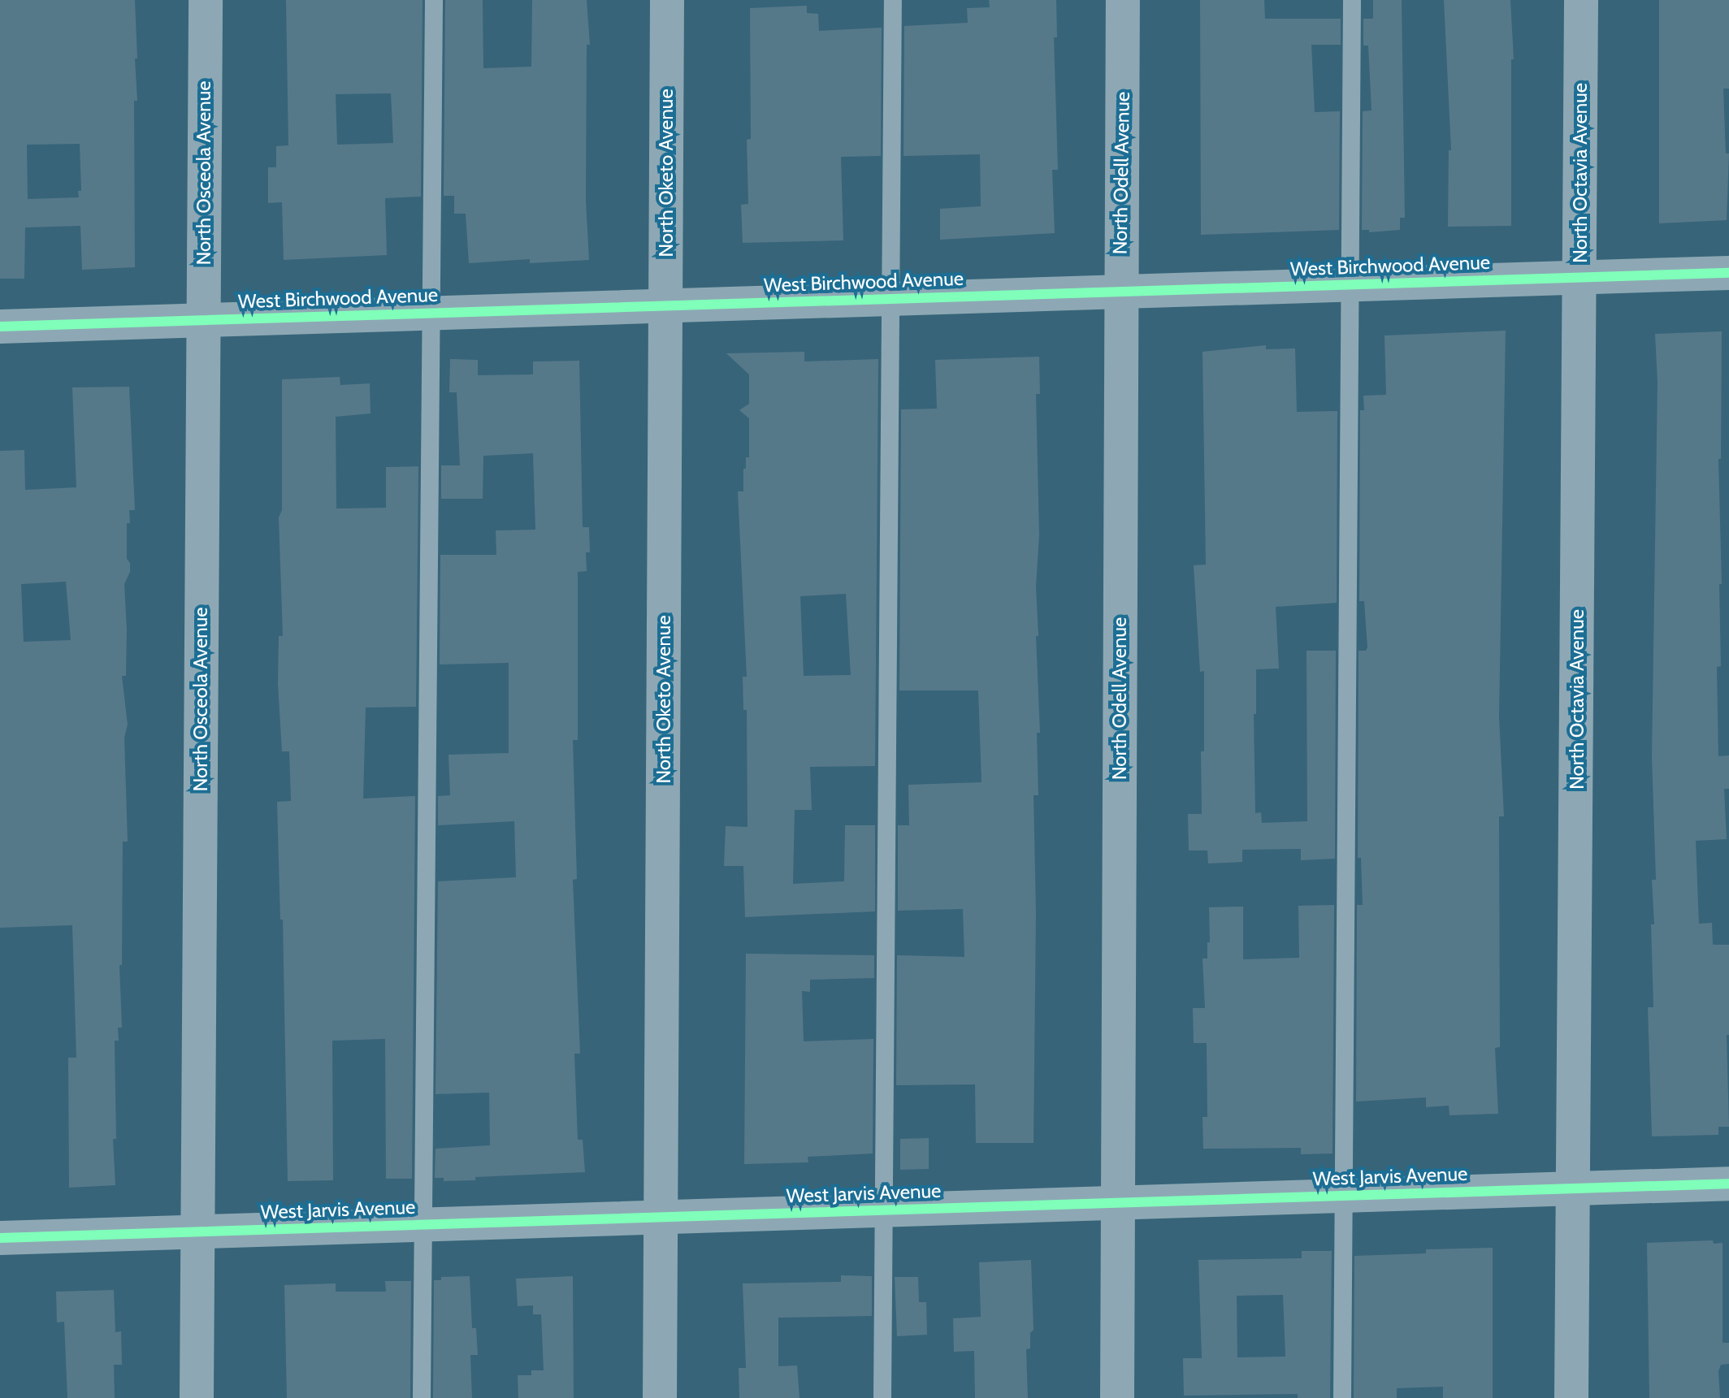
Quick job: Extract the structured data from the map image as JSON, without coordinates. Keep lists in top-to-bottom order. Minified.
{"streets":{"street":["North Osceola Avenue","North Oketo Avenue","North Odell Avenue","North Octavia Avenue","West Birchwood Avenue","West Jarvis Avenue"]},"crossings":[["North Osceola Avenue","West Birchwood Avenue"],["North Osceola Avenue","West Jarvis Avenue"],["North Oketo Avenue","West Birchwood Avenue"],["North Oketo Avenue","West Jarvis Avenue"],["North Odell Avenue","West Birchwood Avenue"],["North Odell Avenue","West Jarvis Avenue"],["North Octavia Avenue","West Birchwood Avenue"],["North Octavia Avenue","West Jarvis Avenue"]]}
